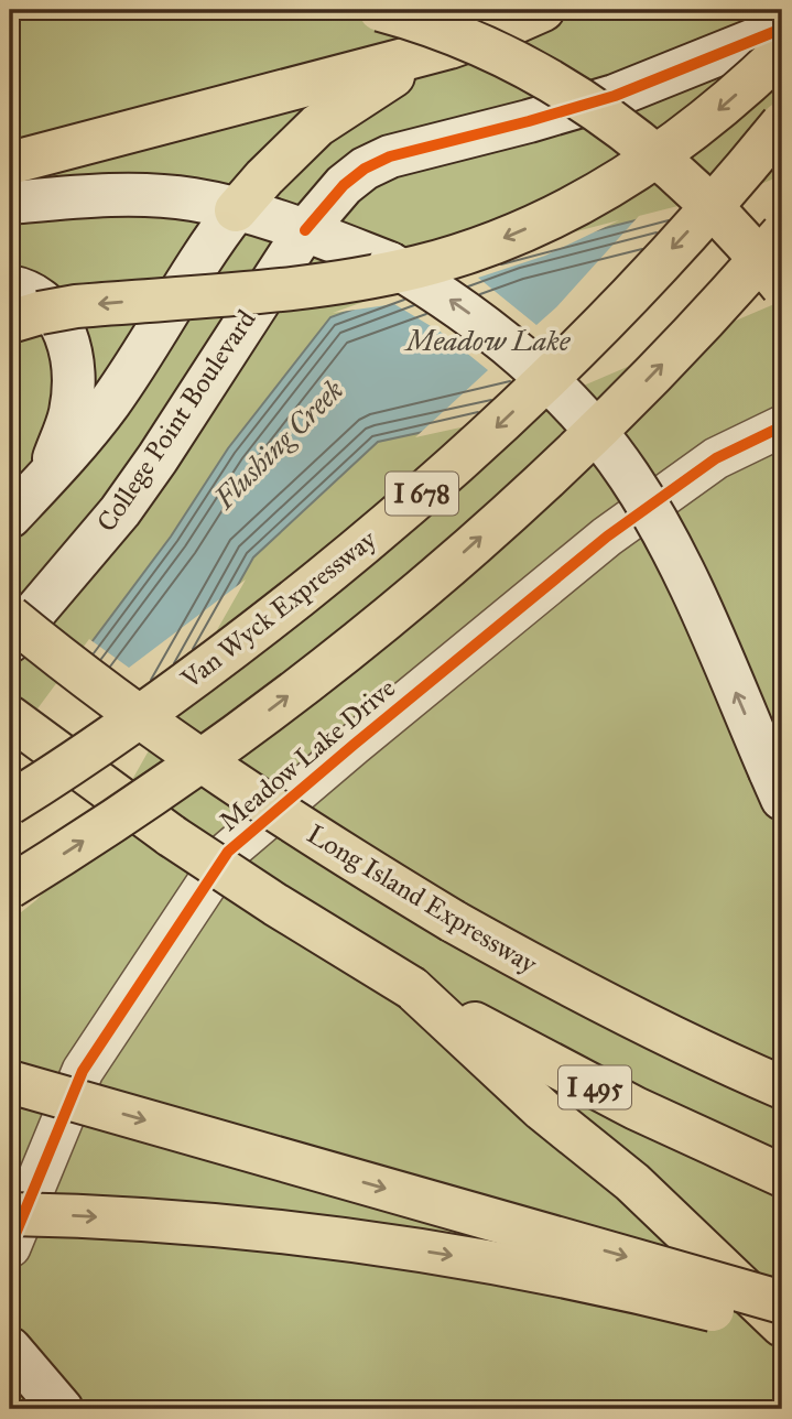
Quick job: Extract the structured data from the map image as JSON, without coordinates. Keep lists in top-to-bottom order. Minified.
{"streets":{"highway":["I 678","Van Wyck Expressway","Long Island Expressway","I 495"],"main road":["College Point Boulevard"],"street":["Meadow Lake Drive"]},"water":["Meadow Lake","Flushing Creek"]}
